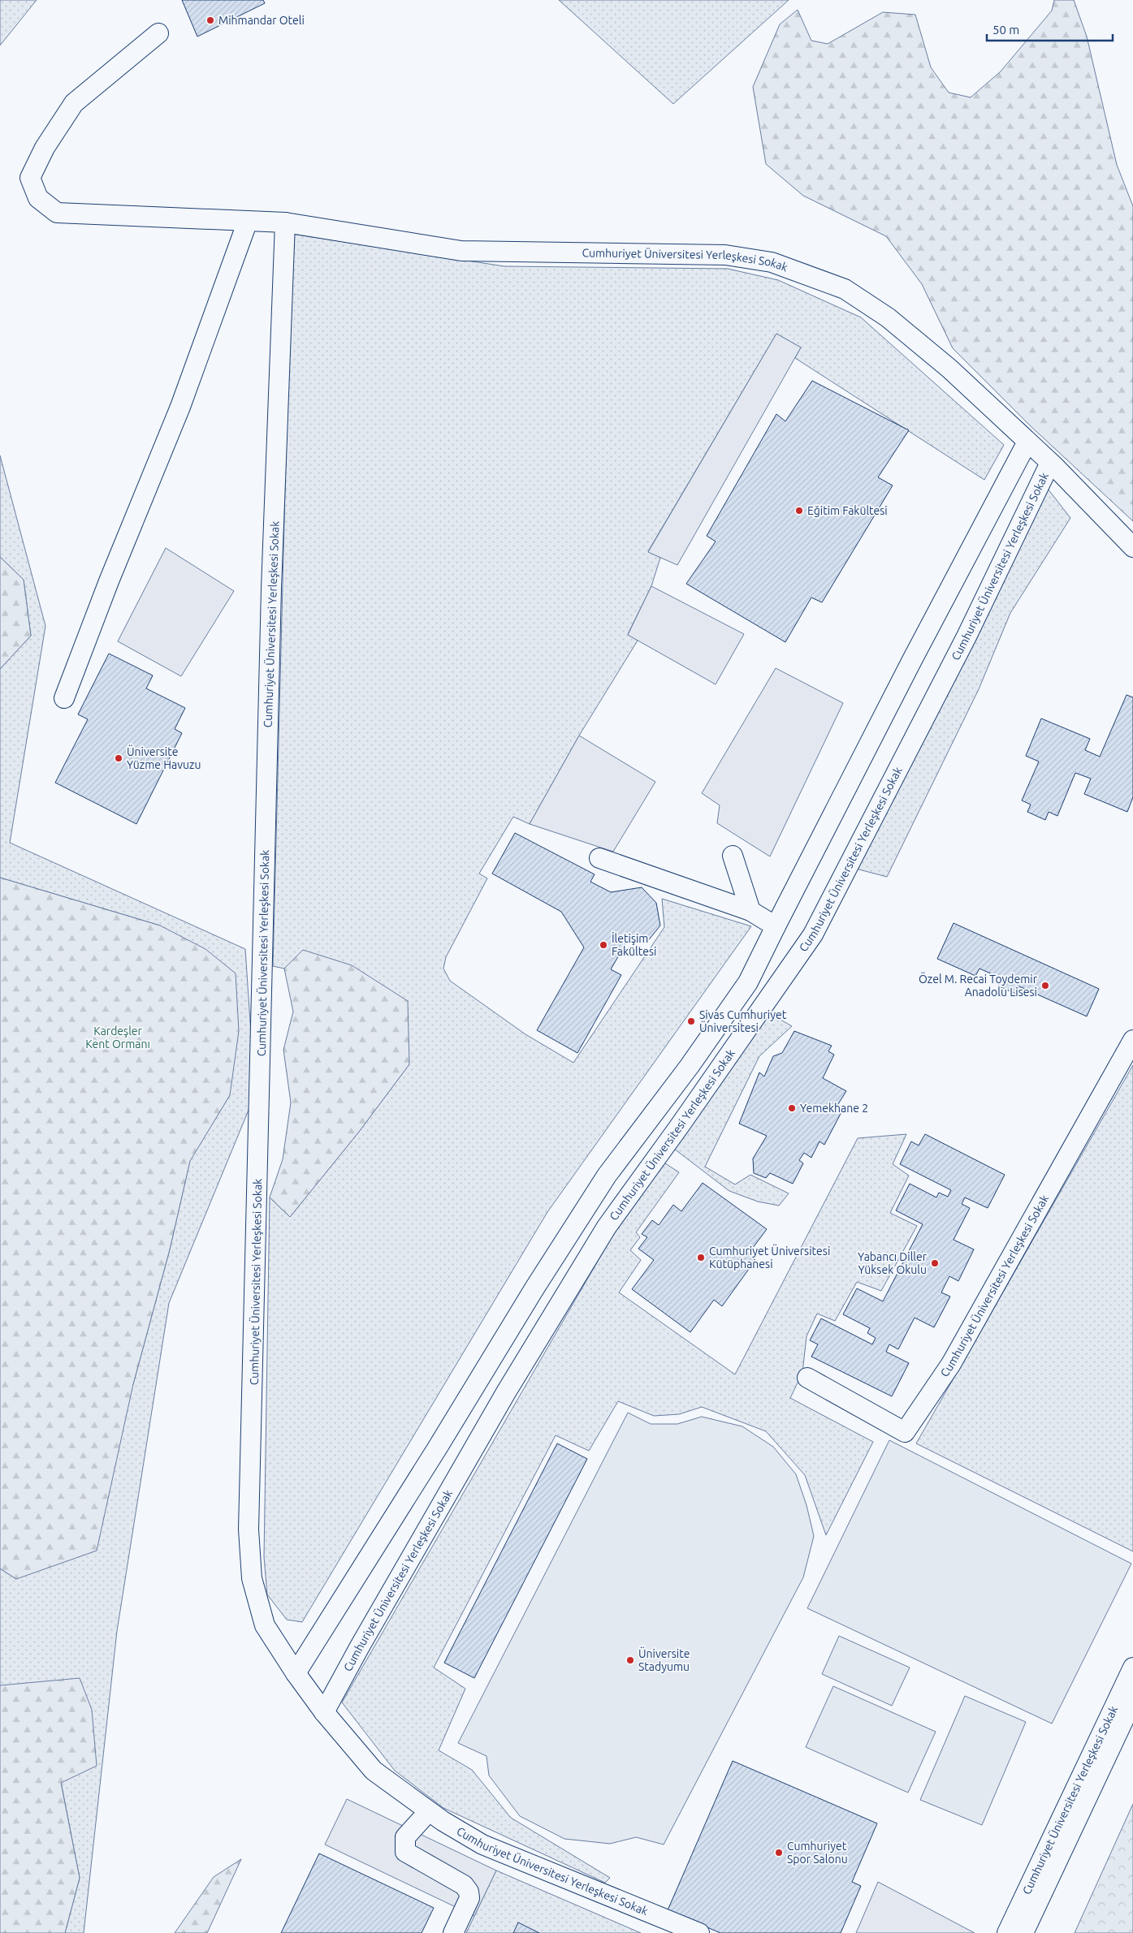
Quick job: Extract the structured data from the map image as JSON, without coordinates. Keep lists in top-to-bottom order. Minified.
{"streets":{"street":["Cumhuriyet Üniversitesi Yerleşkesi Sokak"]},"parks":["Kardeşler Kent Ormanı"],"places":["Mihmandar Oteli","Eğitim Fakültesi","Üniversite Yüzme Havuzu","İletişim Fakültesi","Özel M. Recai Toydemir Anadolu Lisesi","Sivas Cumhuriyet Üniversitesi","Yemekhane 2","Cumhuriyet Üniversitesi Kütüphanesi","Yabancı Diller Yüksek Okulu","Üniversite Stadyumu","Cumhuriyet Spor Salonu"],"scale_bar":"50 m"}
